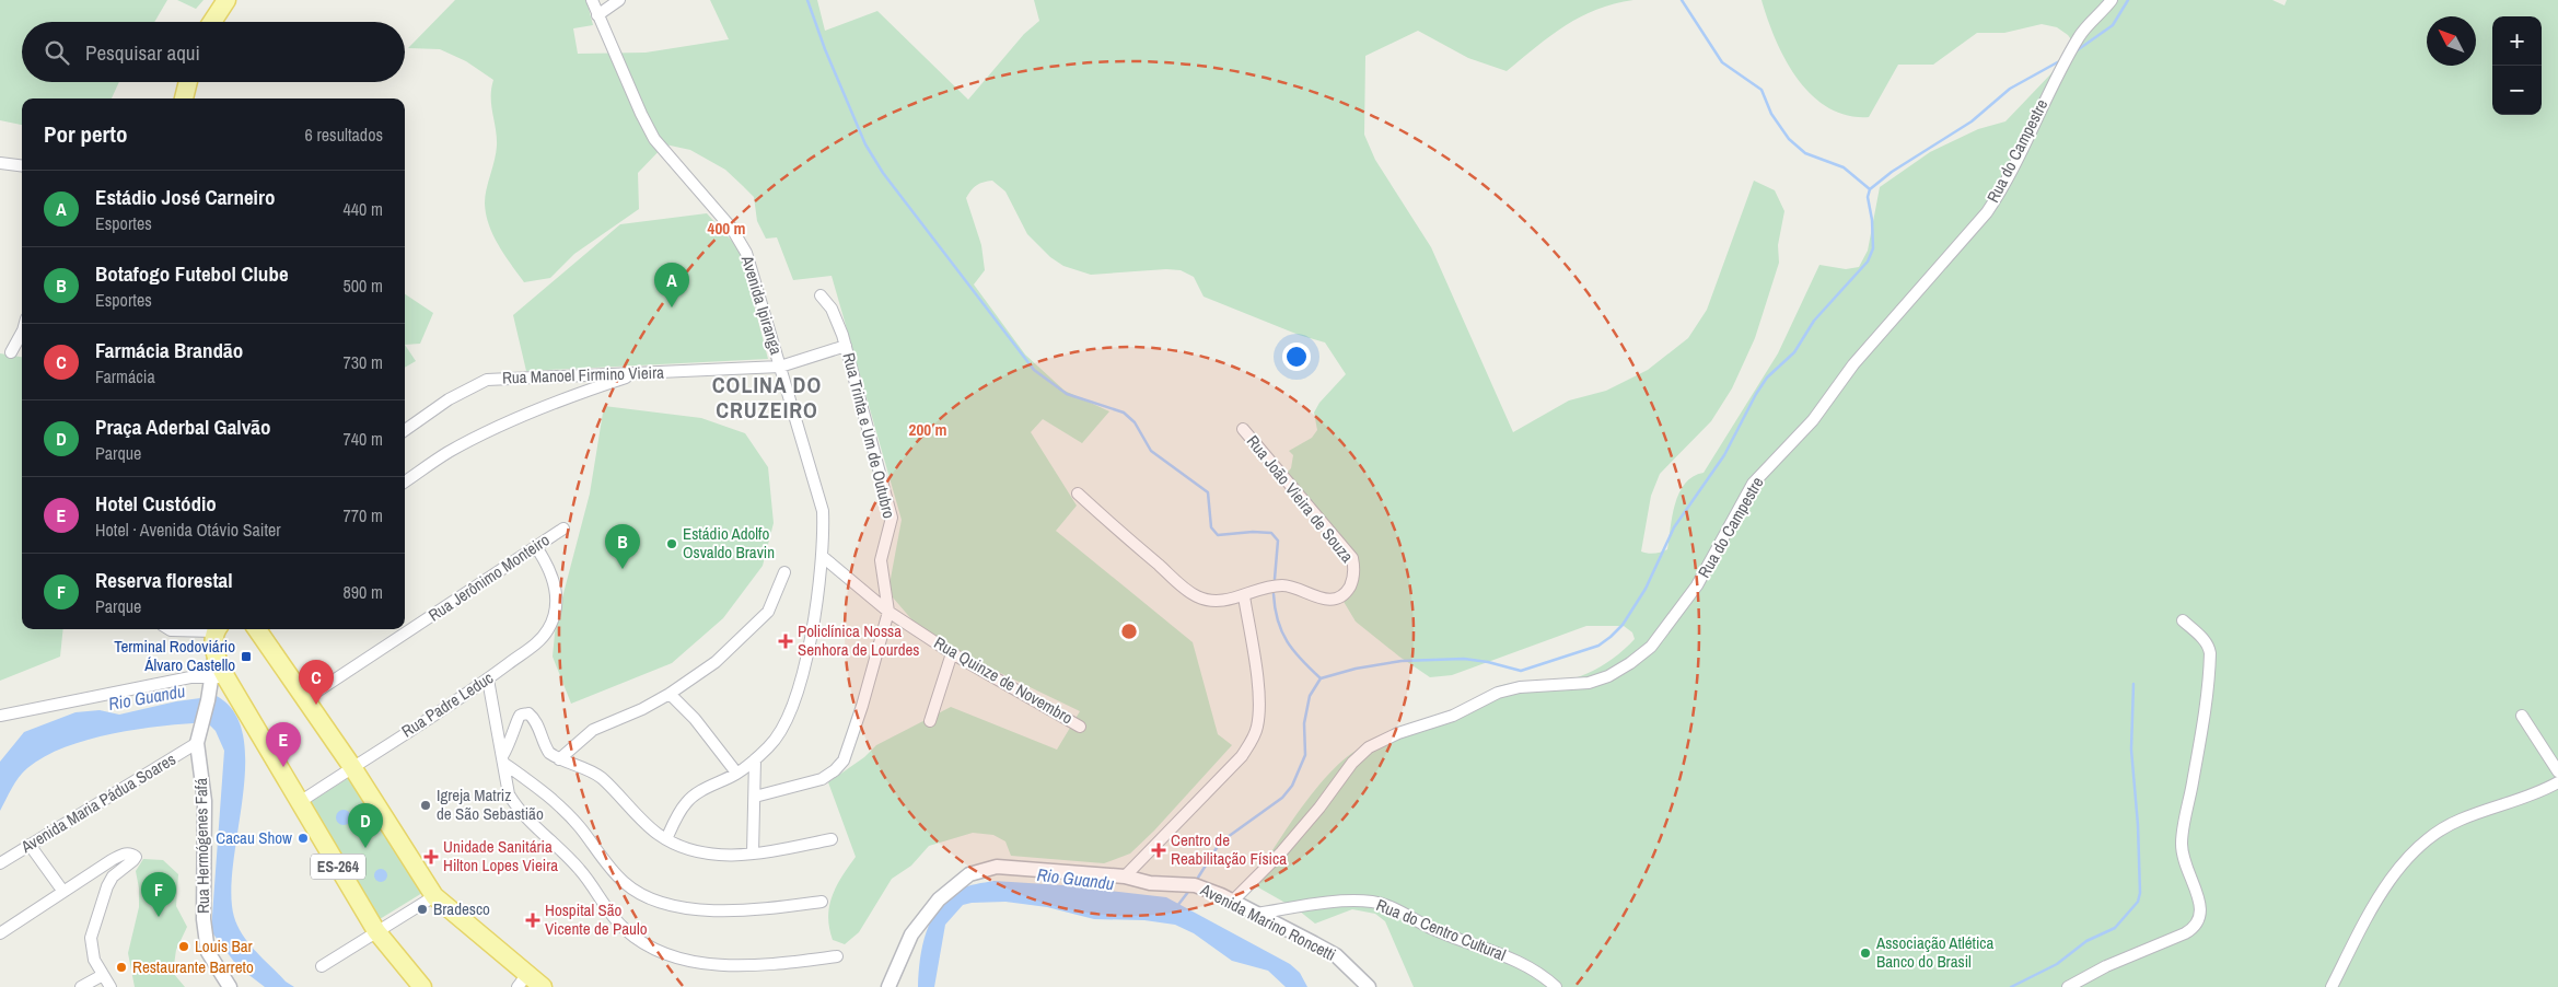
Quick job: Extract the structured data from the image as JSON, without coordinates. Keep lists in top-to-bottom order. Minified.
{"streets":{"main road":["ES-264"],"street":["Rua do Campestre","Avenida Ipiranga","Rua Manoel Firmino Vieira","Rua Trinta e Um de Outubro","Rua João Vieira de Souza","Rua Jerônimo Monteiro","Rua Quinze de Novembro","Rua Padre Leduc","Avenida Maria Pádua Soares","Rua Hermógenes Fafá","Avenida Marino Roncetti","Rua do Centro Cultural"]},"crossings":[["Rua do Campestre","Avenida Marino Roncetti"],["Avenida Ipiranga","Rua Manoel Firmino Vieira"],["Avenida Ipiranga","Rua Quinze de Novembro"],["Rua Manoel Firmino Vieira","Rua Trinta e Um de Outubro"],["Rua Trinta e Um de Outubro","Rua Quinze de Novembro"],["Rua Jerônimo Monteiro","Rua Padre Leduc"],["Rua Padre Leduc","ES-264"],["Avenida Maria Pádua Soares","Rua Hermógenes Fafá"],["Rua Hermógenes Fafá","ES-264"],["Avenida Marino Roncetti","Rua do Centro Cultural"]],"districts":["COLINA DO CRUZEIRO"],"water":["Rio Guandu"],"places":{"other":["Estádio Adolfo Osvaldo Bravin","Igreja Matriz de São Sebastião","Cacau Show","Bradesco","Louis Bar","Associação Atlética Banco do Brasil","Restaurante Barreto"],"health":["Policlínica Nossa Senhora de Lourdes","Centro de Reabilitação Física","Unidade Sanitária Hilton Lopes Vieira","Hospital São Vicente de Paulo"],"transit":["Terminal Rodoviário Álvaro Castello"]},"north":"top left","page":{"map_buttons":["+","−"],"search":"Pesquisar aqui","heading":["Por perto","6 resultados"],"list":[{"mark":"A","name":"Estádio José Carneiro","note":"Esportes","value":"440 m"},{"mark":"B","name":"Botafogo Futebol Clube","note":"Esportes","value":"500 m"},{"mark":"C","name":"Farmácia Brandão","note":"Farmácia","value":"730 m"},{"mark":"D","name":"Praça Aderbal Galvão","note":"Parque","value":"740 m"},{"mark":"E","name":"Hotel Custódio","note":"Hotel · Avenida Otávio Saiter","value":"770 m"},{"mark":"F","name":"Reserva florestal","note":"Parque","value":"890 m"}],"pins":["A","B","C","E","D","F"]},"rings":["400 m","200 m"]}
